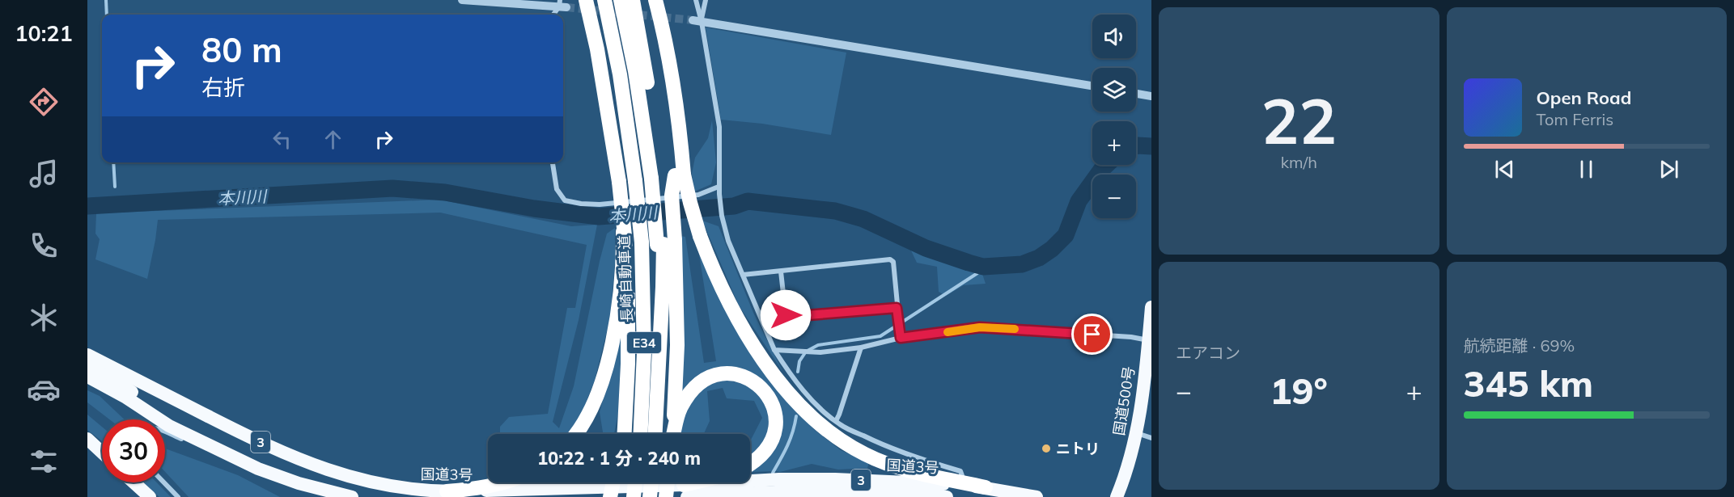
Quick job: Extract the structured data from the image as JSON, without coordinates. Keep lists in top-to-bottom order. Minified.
{"streets":{"highway":["長崎自動車道","E34","国道500号","3","国道3号"]},"water":["本川川"],"places":["ニトリ"],"page":{"tabs":"10:21","tile":[["22","km/h"],"エアコン",["航続距離 · 69%","345 km"]],"map_buttons":["+","−"],"turn":["80 m","右折"],"song":["Open Road","Tom Ferris"],"heat":["−","19°","+"],"limit":"30","trip":"10:22 · 1 分 · 240 m"}}
